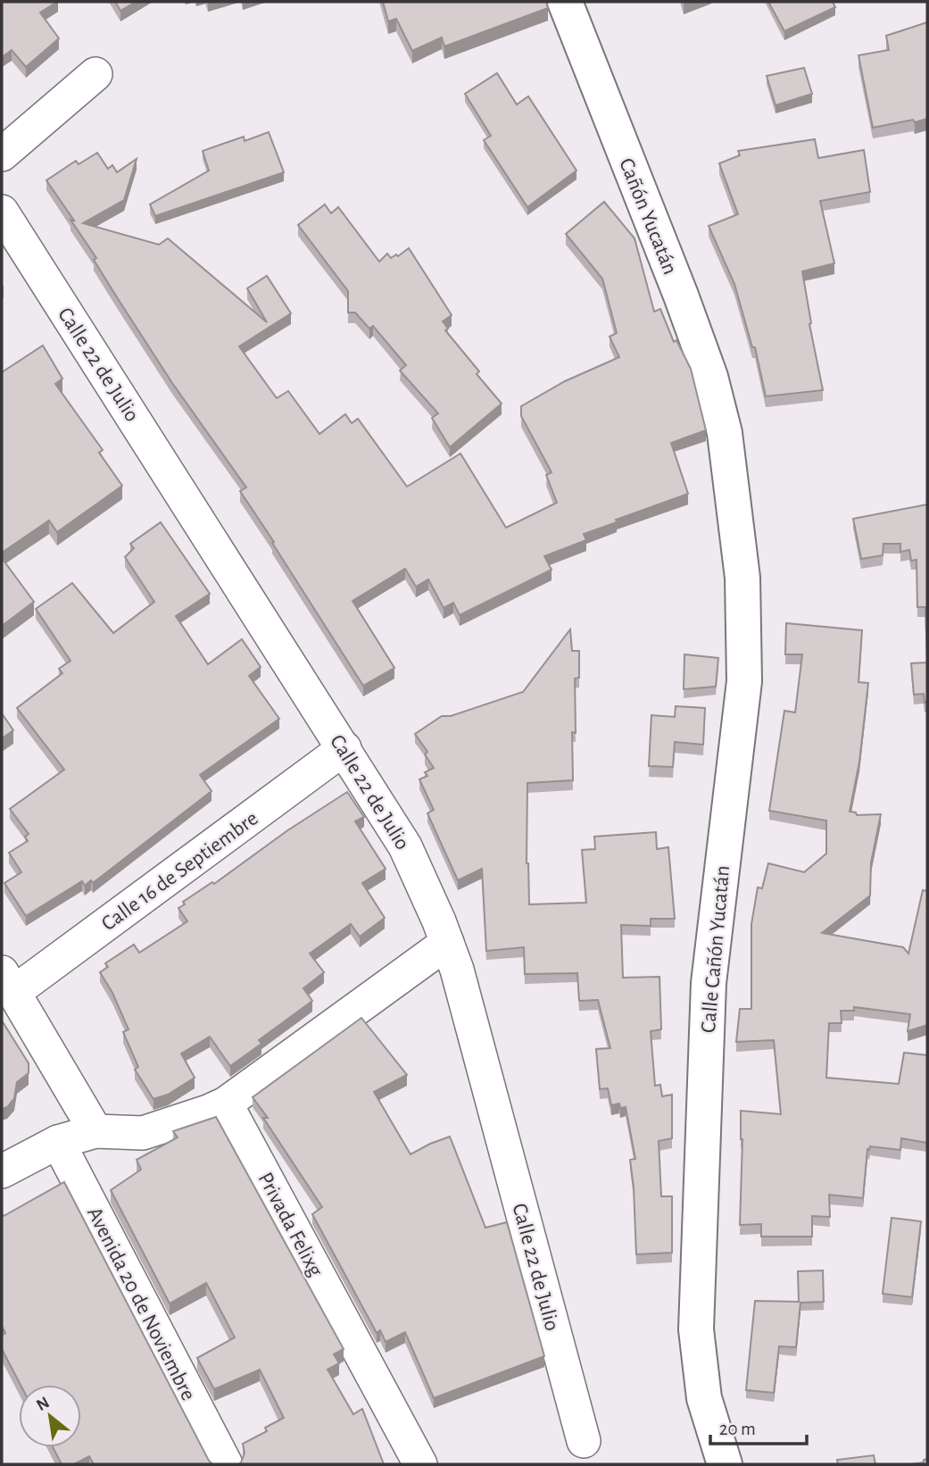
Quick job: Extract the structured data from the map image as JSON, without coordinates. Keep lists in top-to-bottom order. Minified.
{"streets":{"street":["Cañón Yucatán","Calle 22 de Julio","Calle 16 de Septiembre","Calle Cañón Yucatán","Privada Felixg","Avenida 20 de Noviembre"]},"crossings":[["Cañón Yucatán","Calle Cañón Yucatán"],["Calle 22 de Julio","Calle 16 de Septiembre"]],"scale_bar":"20 m","north":"top left"}
